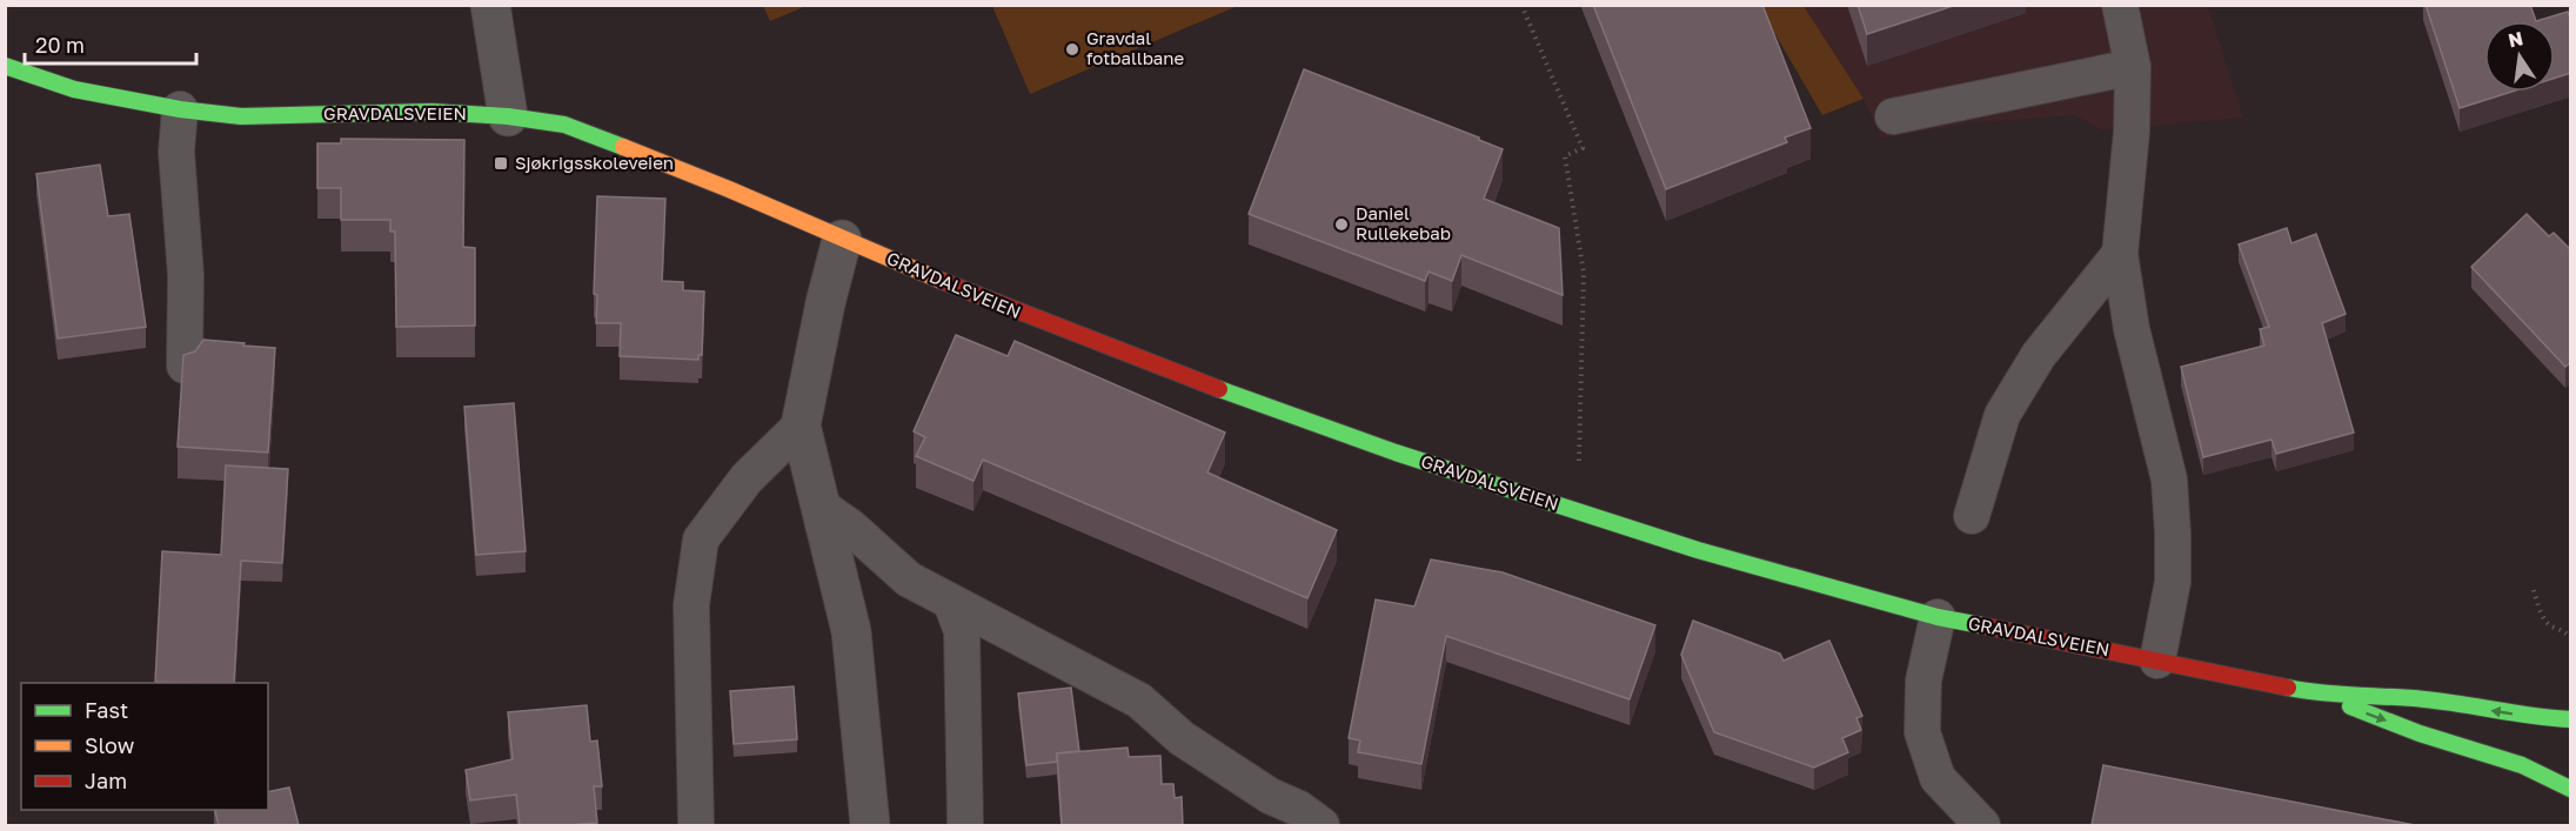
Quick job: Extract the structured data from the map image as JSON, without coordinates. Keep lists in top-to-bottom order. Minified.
{"streets":{"main road":["GRAVDALSVEIEN"]},"places":{"other":["Gravdal fotballbane","Daniel Rullekebab"],"transit":["Sjøkrigsskoleveien"]},"legend":["Fast","Slow","Jam"],"scale_bar":"20 m","north":"top"}
